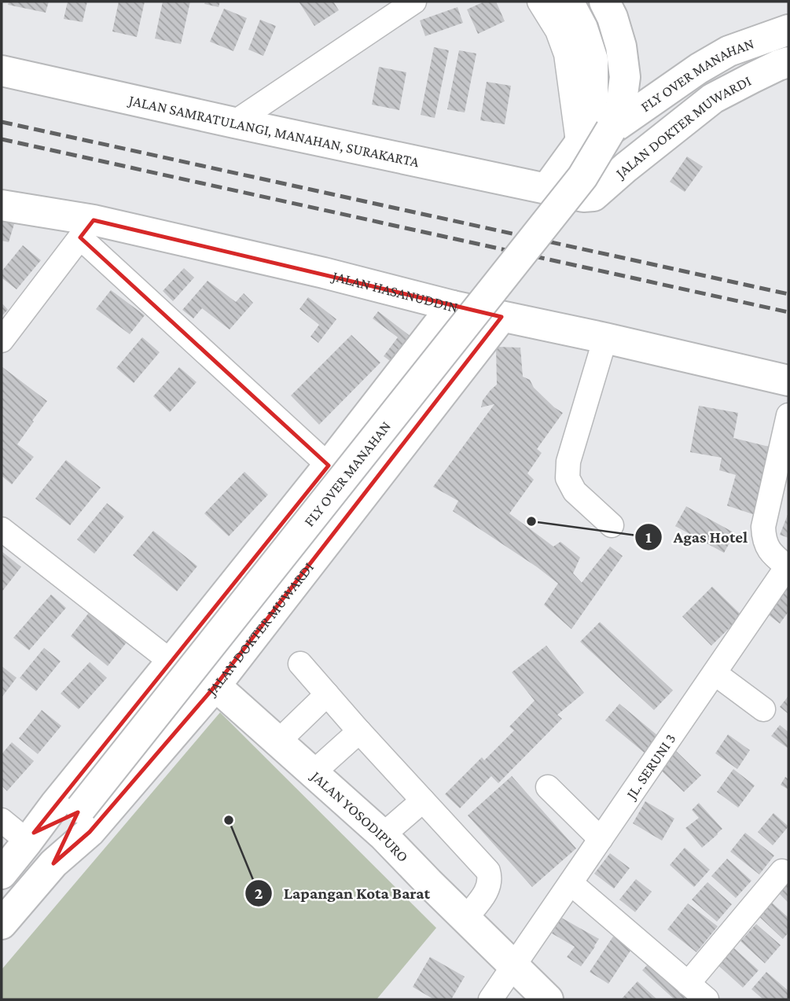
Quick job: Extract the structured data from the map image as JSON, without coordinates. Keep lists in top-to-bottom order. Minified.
{"streets":{"main road":["FLY OVER MANAHAN","JALAN DOKTER MUWARDI","JALAN SAMRATULANGI, MANAHAN, SURAKARTA","JALAN HASANUDDIN","JALAN YOSODIPURO"],"street":["JL. SERUNI 3"]},"crossings":[["JALAN DOKTER MUWARDI","JALAN SAMRATULANGI, MANAHAN, SURAKARTA"],["JALAN DOKTER MUWARDI","JALAN HASANUDDIN"],["JALAN DOKTER MUWARDI","JALAN YOSODIPURO"],["JL. SERUNI 3","JALAN YOSODIPURO"]],"places":["Agas Hotel","Lapangan Kota Barat"]}
